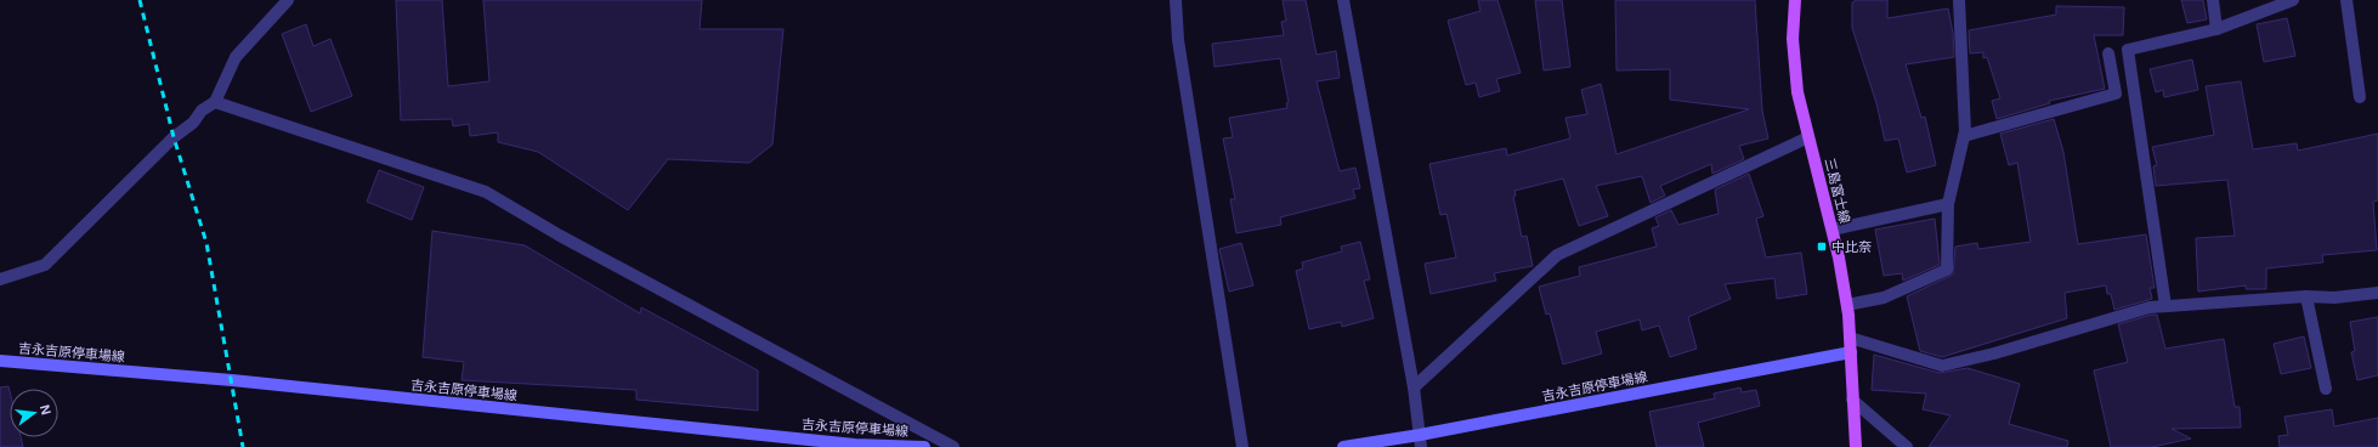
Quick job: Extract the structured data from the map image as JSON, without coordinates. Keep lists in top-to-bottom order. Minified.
{"streets":{"main road":["三島富士線","吉永吉原停車場線"]},"crossings":[["三島富士線","吉永吉原停車場線"]],"places":{"transit":["中比奈"]},"north":"right"}
